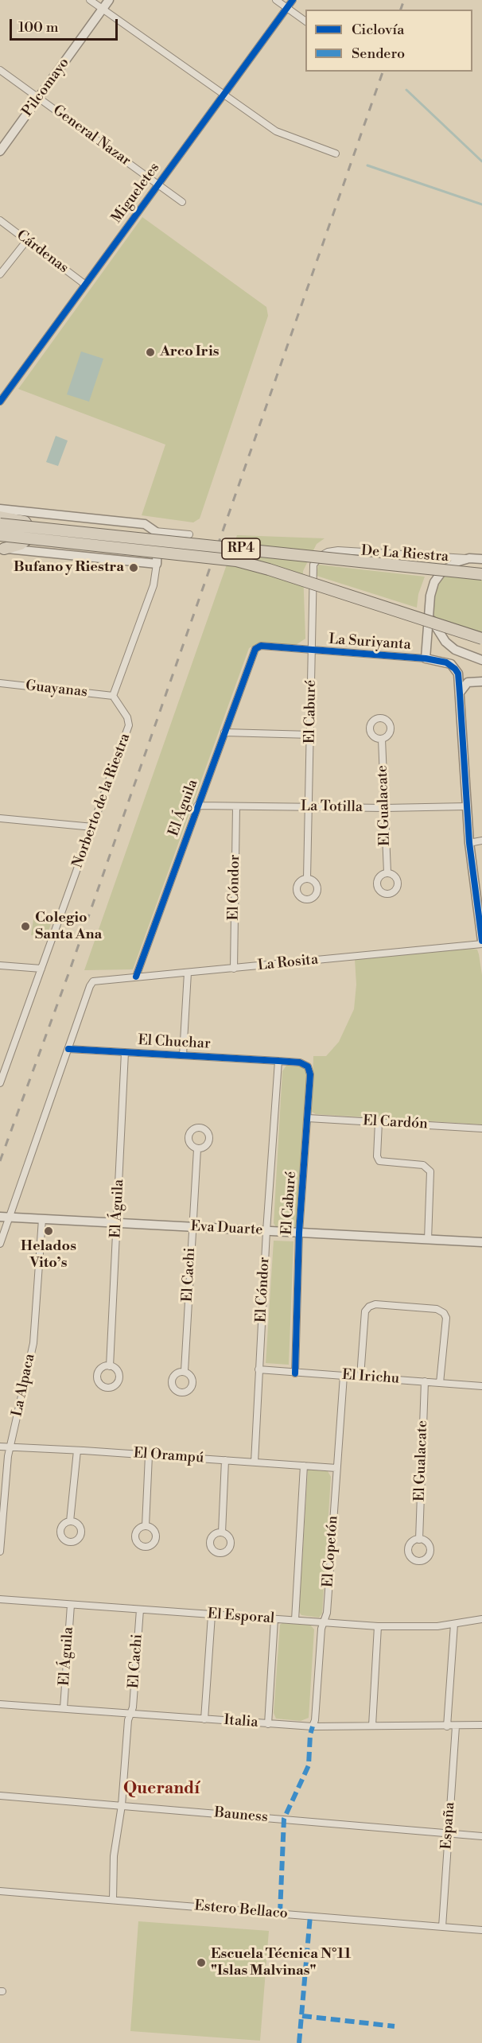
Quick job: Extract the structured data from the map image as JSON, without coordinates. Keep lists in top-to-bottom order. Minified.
{"streets":{"main road":["RP4"],"street":["Pilcomayo","General Nazar","Migueletes","Cárdenas","De La Riestra","La Suriyanta","Guayanas","El Caburé","Norberto de la Riestra","El Gualacate","La Totilla","El Águila","El Cóndor","La Rosita","El Chuchar","El Cardón","Eva Duarte","El Cachi","El Irichu","La Alpaca","El Orampú","El Copetón","El Esporal","Italia","Bauness","España","Estero Bellaco"]},"crossings":[["Pilcomayo","General Nazar"],["General Nazar","Migueletes"],["Migueletes","Cárdenas"],["De La Riestra","El Caburé"],["La Suriyanta","El Caburé"],["La Suriyanta","La Totilla"],["La Suriyanta","El Águila"],["La Suriyanta","La Rosita"],["Guayanas","Norberto de la Riestra"],["El Caburé","La Totilla"],["El Caburé","El Cóndor"],["El Caburé","El Chuchar"],["El Caburé","El Cardón"],["El Caburé","Eva Duarte"],["El Caburé","El Irichu"],["El Gualacate","La Totilla"],["El Gualacate","El Irichu"],["La Totilla","El Águila"],["La Totilla","El Cóndor"],["El Águila","La Rosita"],["El Águila","El Chuchar"],["El Águila","Eva Duarte"],["El Águila","El Esporal"],["El Águila","Italia"],["El Cóndor","La Rosita"],["El Cóndor","El Chuchar"],["El Cóndor","Eva Duarte"],["El Cóndor","El Irichu"],["El Cóndor","El Orampú"],["La Rosita","El Chuchar"],["Eva Duarte","El Cachi"],["Eva Duarte","La Alpaca"],["El Cachi","El Esporal"],["El Cachi","Italia"],["El Cachi","Bauness"],["El Cachi","Estero Bellaco"],["El Irichu","El Copetón"],["La Alpaca","El Orampú"],["El Orampú","El Copetón"],["El Copetón","El Esporal"],["El Copetón","Italia"],["Italia","España"],["Bauness","España"],["España","Estero Bellaco"]],"districts":["Querandí"],"places":["Arco Iris","Bufano y Riestra","Colegio Santa Ana","Helados Vito’s","Escuela Técnica N°11 \"Islas Malvinas\""],"legend":["Ciclovía","Sendero"],"scale_bar":"100 m"}
